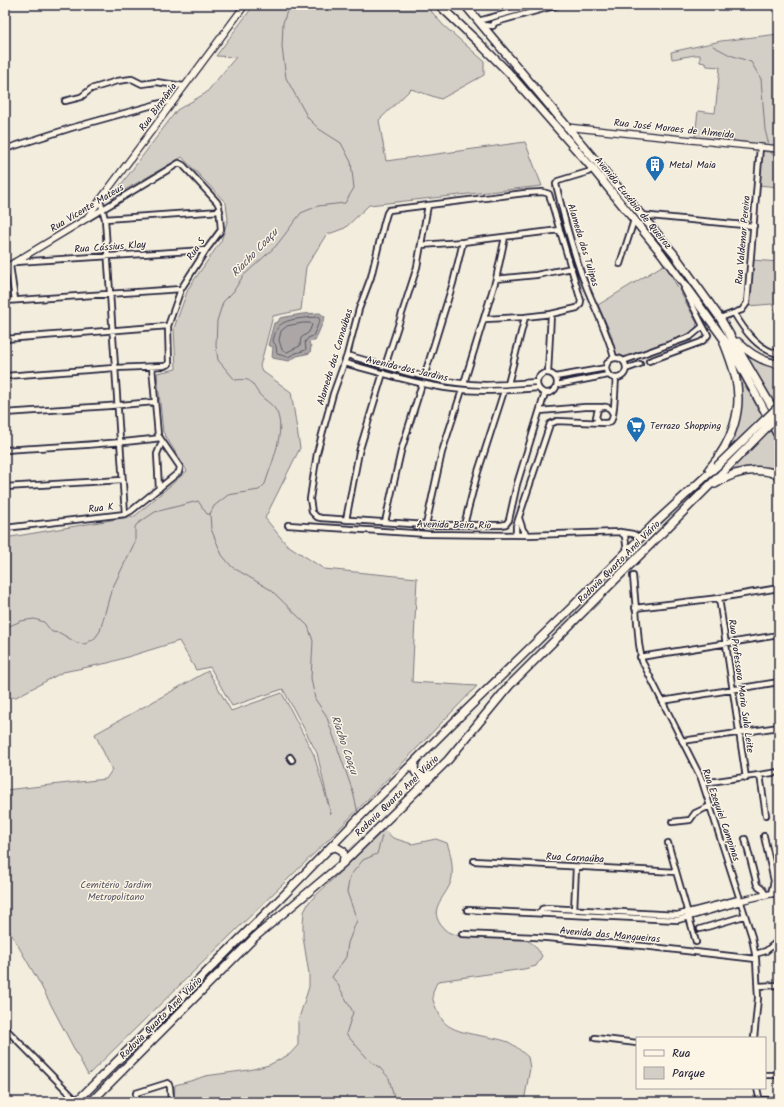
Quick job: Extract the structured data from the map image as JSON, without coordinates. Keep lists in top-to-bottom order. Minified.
{"streets":{"highway":["Avenida Eusébio de Queiroz","Rodovia Quarto Anel Viário"],"street":["Rua Birmânia","Rua José Moraes de Almeida","Rua Vicente Mateus","Rua Valdemar Pereira","Alameda das Tulipas","Rua Cássius Klay","Rua S","Alameda das Carnaúbas","Avenida dos Jardins","Rua K","Avenida Beira Rio","Rua Professora Maria Sula Leite","Rua Ezequiel Campinas","Rua Carnaúba","Avenida das Mangueiras"]},"crossings":[["Rua Birmânia","Rua Vicente Mateus"],["Rua José Moraes de Almeida","Avenida Eusébio de Queiroz"],["Rua José Moraes de Almeida","Rua Valdemar Pereira"],["Avenida Eusébio de Queiroz","Rua Valdemar Pereira"],["Avenida Eusébio de Queiroz","Alameda das Tulipas"],["Rua Vicente Mateus","Rua Cássius Klay"],["Rua Vicente Mateus","Rua S"],["Rua Cássius Klay","Rua S"],["Alameda das Carnaúbas","Avenida dos Jardins"],["Avenida Beira Rio","Rodovia Quarto Anel Viário"],["Rua Ezequiel Campinas","Avenida das Mangueiras"]],"water":["Riacho Coaçu"],"parks":["Cemitério Jardim Metropolitano"],"places":{"building":["Metal Maia"],"supermarket":["Terrazo Shopping"]},"legend":["Rua","Parque"]}
